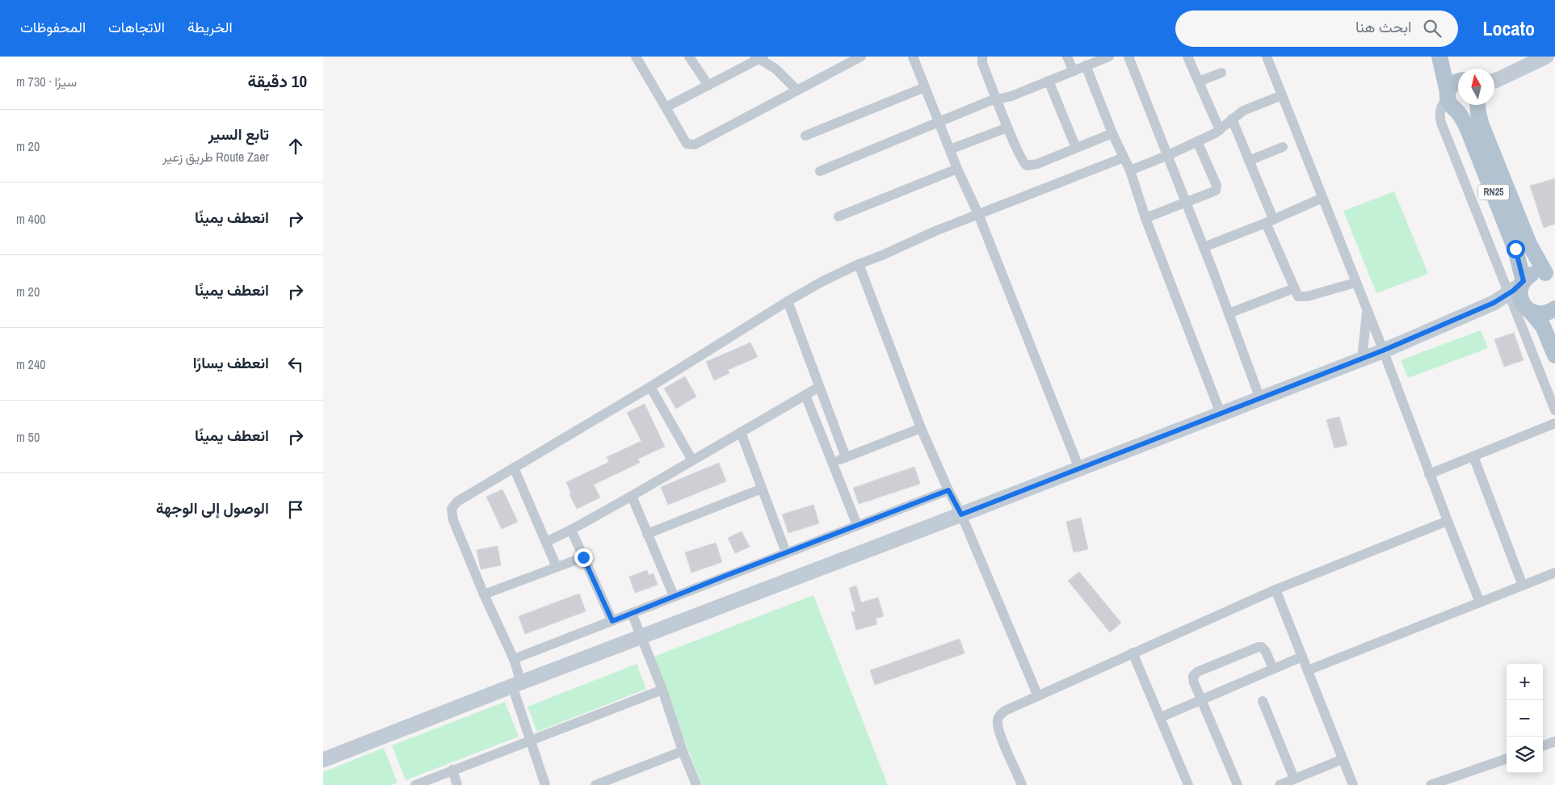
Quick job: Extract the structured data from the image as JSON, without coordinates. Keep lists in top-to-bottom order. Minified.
{"streets":{"main road":["RN25"]},"north":"top","page":{"header":"Locato","search":"ابحث هنا","nav":["الخريطة","الاتجاهات","المحفوظات"],"heading":["10 دقيقة","سيرًا · 730 m"],"list":[["تابع السير","Route Zaer طريق زعير","20 m"],["انعطف يمينًا","400 m"],["انعطف يمينًا","20 m"],["انعطف يسارًا","240 m"],["انعطف يمينًا","50 m"],"الوصول إلى الوجهة"],"map_buttons":["+","−"]}}
